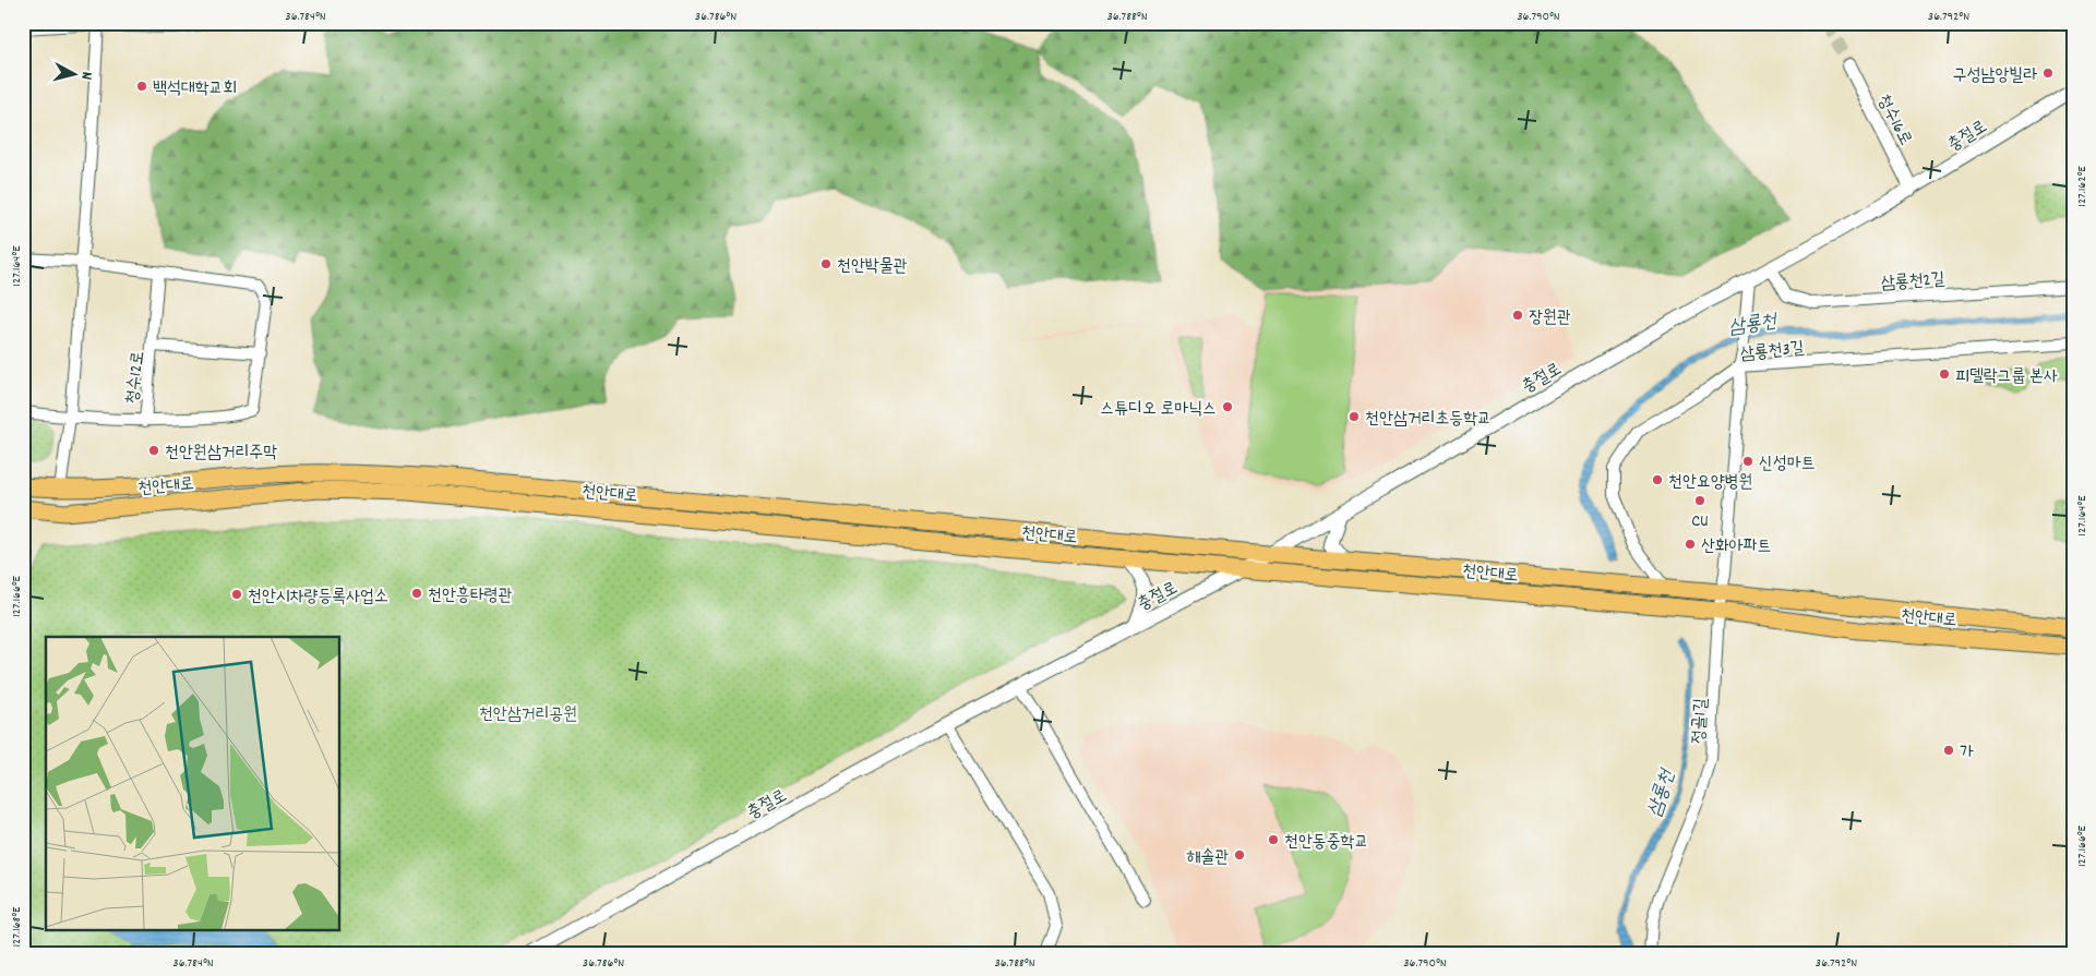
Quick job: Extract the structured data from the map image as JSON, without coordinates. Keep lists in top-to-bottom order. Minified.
{"streets":{"main road":["천안대로"],"street":["청수16로","충절로","삼룡천2길","삼룡천3길","청수12로","정골1길"]},"crossings":[["청수16로","충절로"],["충절로","삼룡천2길"],["충절로","천안대로"],["충절로","정골1길"],["삼룡천3길","천안대로"],["삼룡천3길","정골1길"],["천안대로","정골1길"]],"water":["삼룡천"],"parks":["천안삼거리공원"],"places":["구성남앙빌라","백석대학교회","천안박물관","장원관","피델락그룹 본사","스튜디오 로마닉스","천안삼거리초등학교","천안원삼거리주막","신성마트","천안요양병원","CU","산화아파트","천안흥타령관","천안시차량등록사업소","가","천안동중학교","해솔관"],"north":"right","coordinates":["36.784°N","36.786°N","36.788°N","36.790°N","36.792°N","127.162°E","127.164°E","127.166°E","127.168°E"]}
